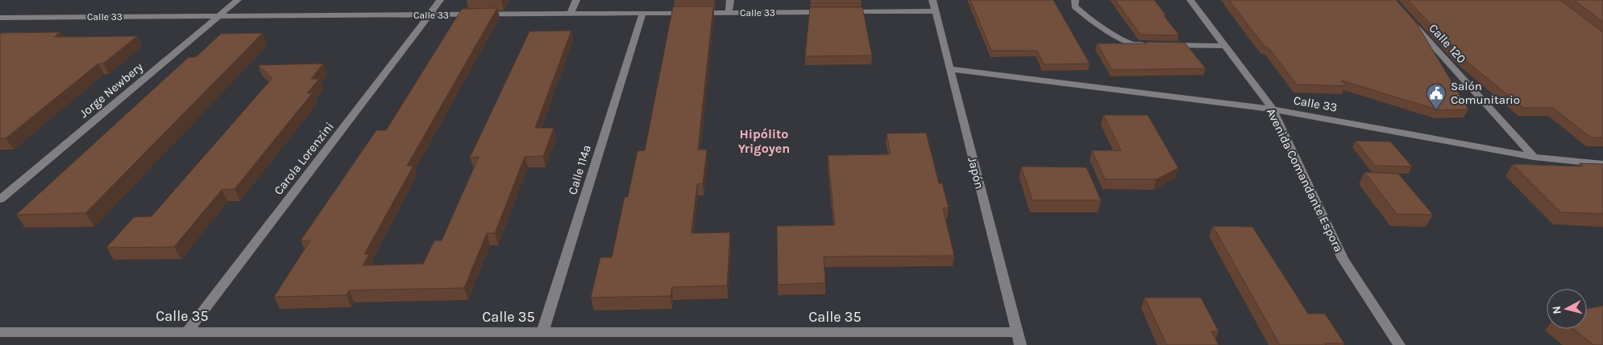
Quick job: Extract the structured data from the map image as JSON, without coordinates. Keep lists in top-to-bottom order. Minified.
{"streets":{"street":["Calle 33","Calle 120","Jorge Newbery","Carola Lorenzini","Calle 114a","Japón","Avenida Comandante Espora","Calle 35"]},"crossings":[["Calle 33","Calle 120"],["Calle 33","Jorge Newbery"],["Calle 33","Carola Lorenzini"],["Calle 33","Calle 114a"],["Calle 33","Japón"],["Calle 33","Avenida Comandante Espora"],["Carola Lorenzini","Calle 35"],["Calle 114a","Calle 35"],["Japón","Calle 35"]],"districts":["Hipólito Yrigoyen"],"places":{"public building":["Salón Comunitario"]},"north":"left"}
